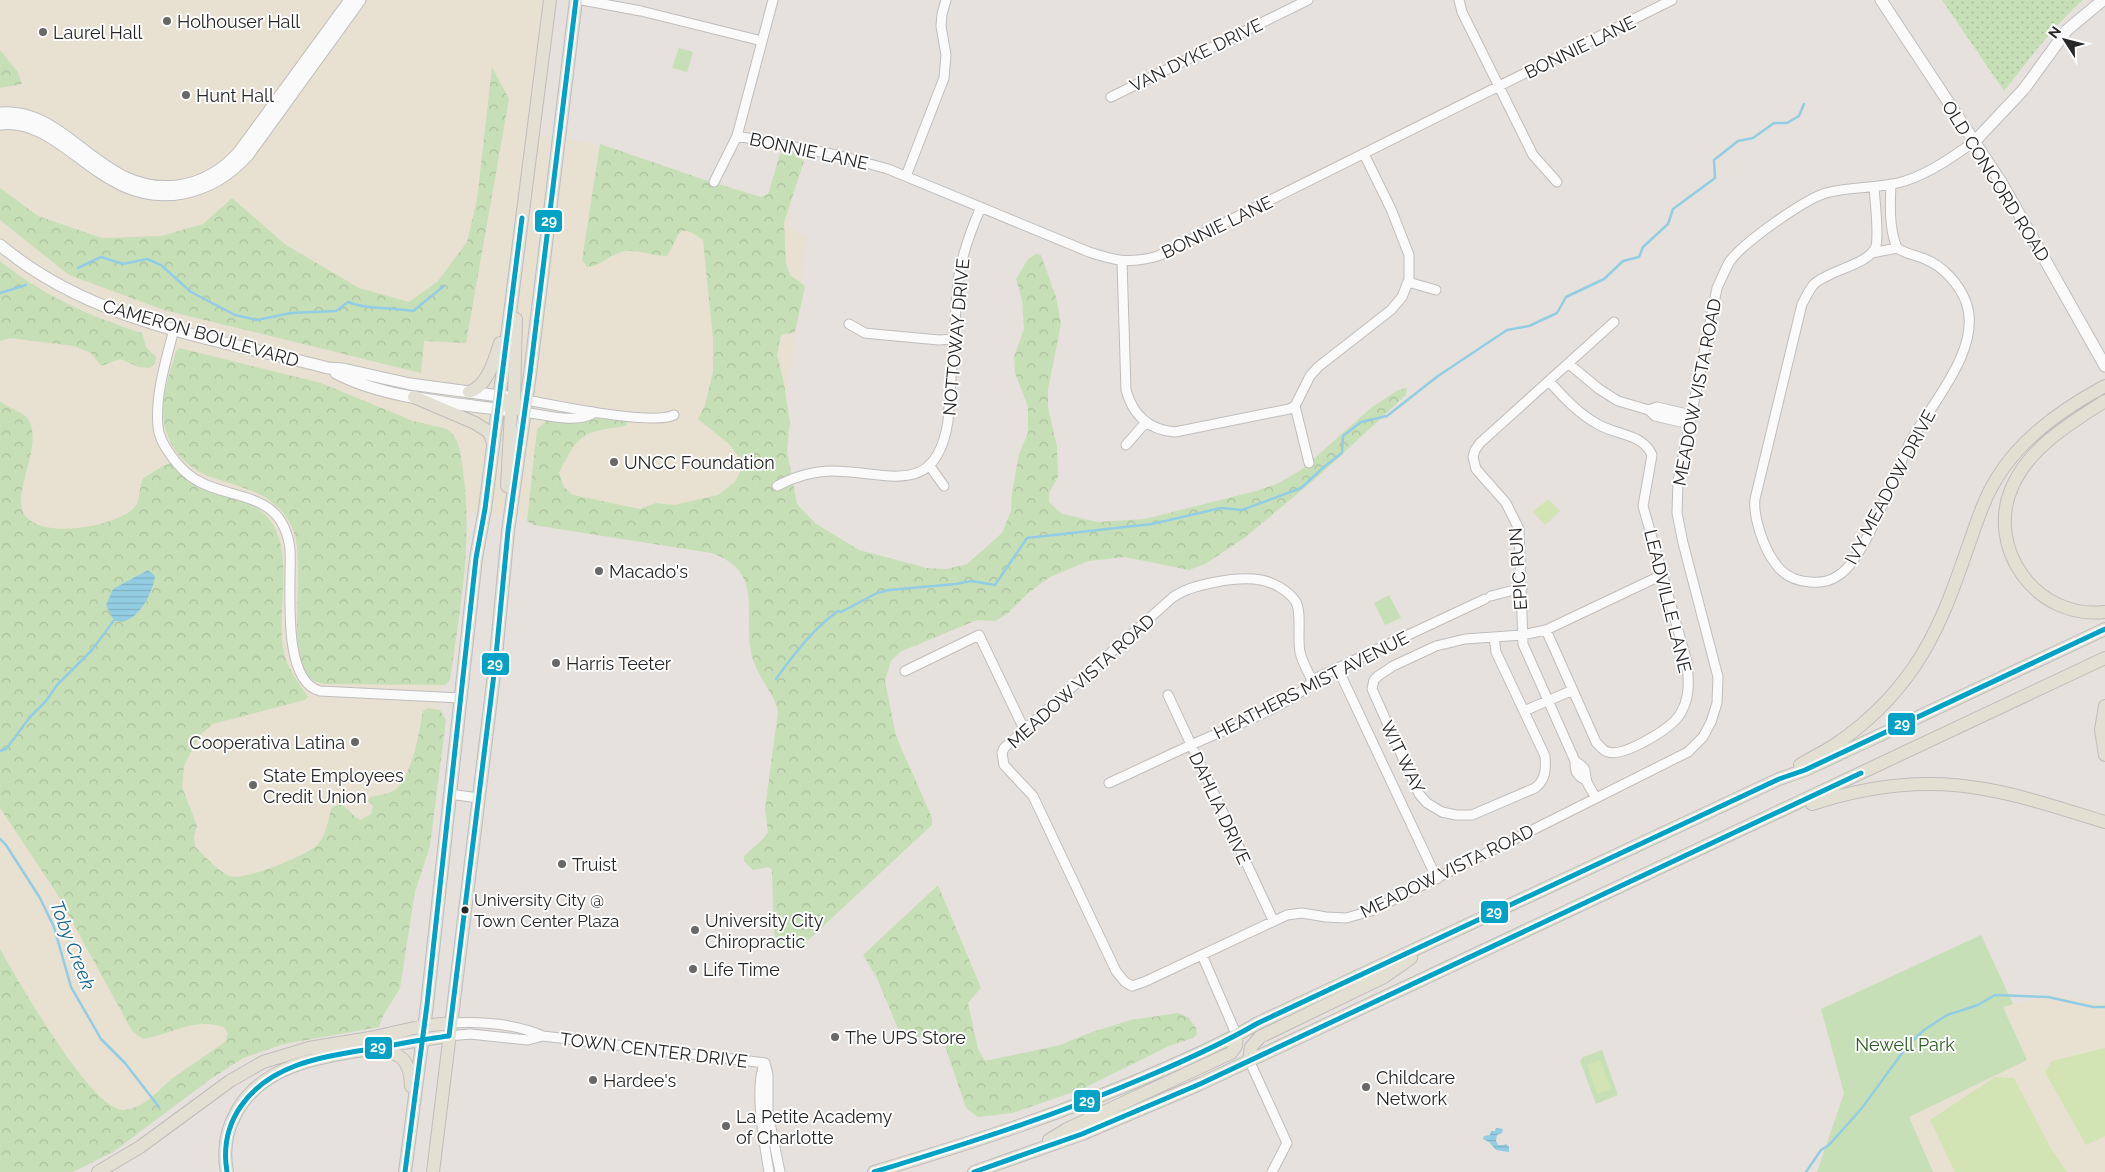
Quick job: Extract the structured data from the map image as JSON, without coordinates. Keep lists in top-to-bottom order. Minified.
{"streets":{"street":["BONNIE LANE","VAN DYKE DRIVE","OLD CONCORD ROAD","CAMERON BOULEVARD","NOTTOWAY DRIVE","MEADOW VISTA ROAD","IVY MEADOW DRIVE","EPIC RUN","LEADVILLE LANE","HEATHERS MIST AVENUE","WIT WAY","DAHLIA DRIVE","TOWN CENTER DRIVE"]},"crossings":[["BONNIE LANE","NOTTOWAY DRIVE"],["OLD CONCORD ROAD","MEADOW VISTA ROAD"],["MEADOW VISTA ROAD","EPIC RUN"],["MEADOW VISTA ROAD","HEATHERS MIST AVENUE"],["MEADOW VISTA ROAD","DAHLIA DRIVE"],["EPIC RUN","LEADVILLE LANE"],["EPIC RUN","HEATHERS MIST AVENUE"],["EPIC RUN","WIT WAY"],["LEADVILLE LANE","WIT WAY"],["HEATHERS MIST AVENUE","DAHLIA DRIVE"]],"water":["Toby Creek"],"parks":["Newell Park"],"places":["Holhouser Hall","Laurel Hall","Hunt Hall","UNCC Foundation","Macado's","Harris Teeter","Cooperativa Latina","State Employees Credit Union","Truist","University City @ Town Center Plaza","University City Chiropractic","Life Time","The UPS Store","Hardee's","Childcare Network","La Petite Academy of Charlotte"],"lines":["transit line 29"],"north":"top left"}
